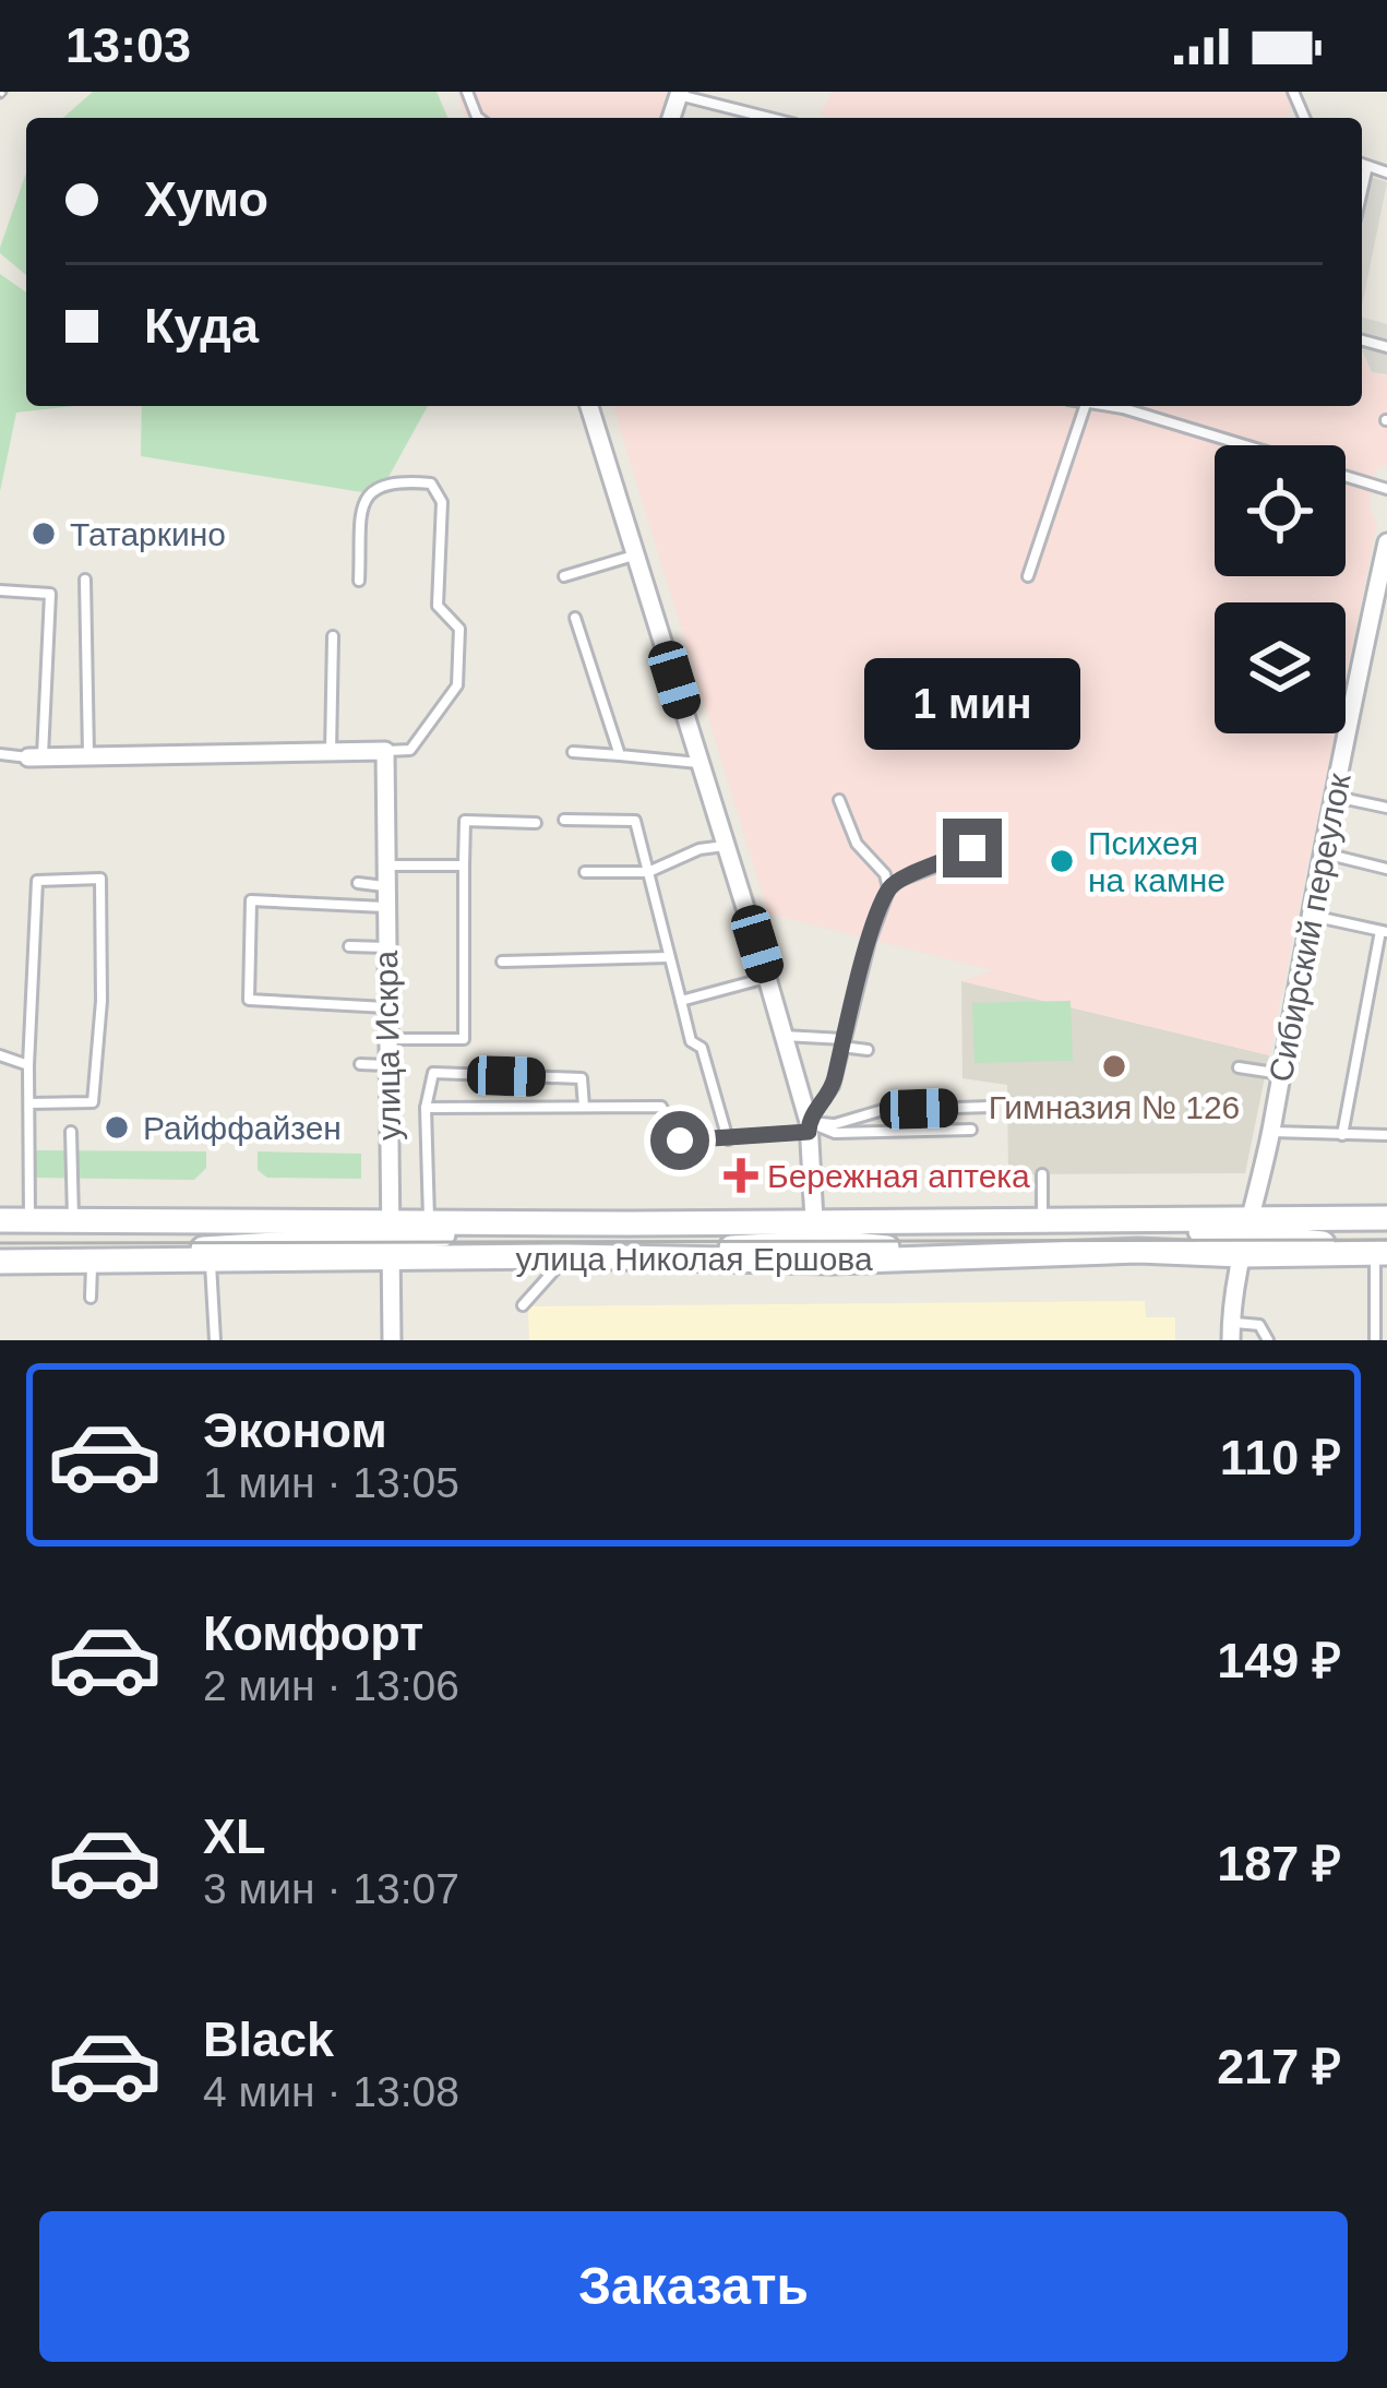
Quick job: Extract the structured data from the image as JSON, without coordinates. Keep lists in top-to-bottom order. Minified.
{"streets":{"main road":["улица Николая Ершова"],"street":["Сибирский переулок","улица Искра"]},"crossings":[["Сибирский переулок","улица Николая Ершова"],["улица Искра","улица Николая Ершова"]],"places":{"other":["Татаркино","Психея на камне","Гимназия № 126","Райффайзен"],"health":["Бережная аптека"]},"page":{"status":"13:03","banner":["Хумо","Куда"],"bubble":"1 мин","list":[{"name":"Эконом","note":"1 мин · 13:05","value":"110 ₽"},{"name":"Комфорт","note":"2 мин · 13:06","value":"149 ₽"},{"name":"XL","note":"3 мин · 13:07","value":"187 ₽"},{"name":"Black","note":"4 мин · 13:08","value":"217 ₽"}],"buttons":"Заказать"}}
